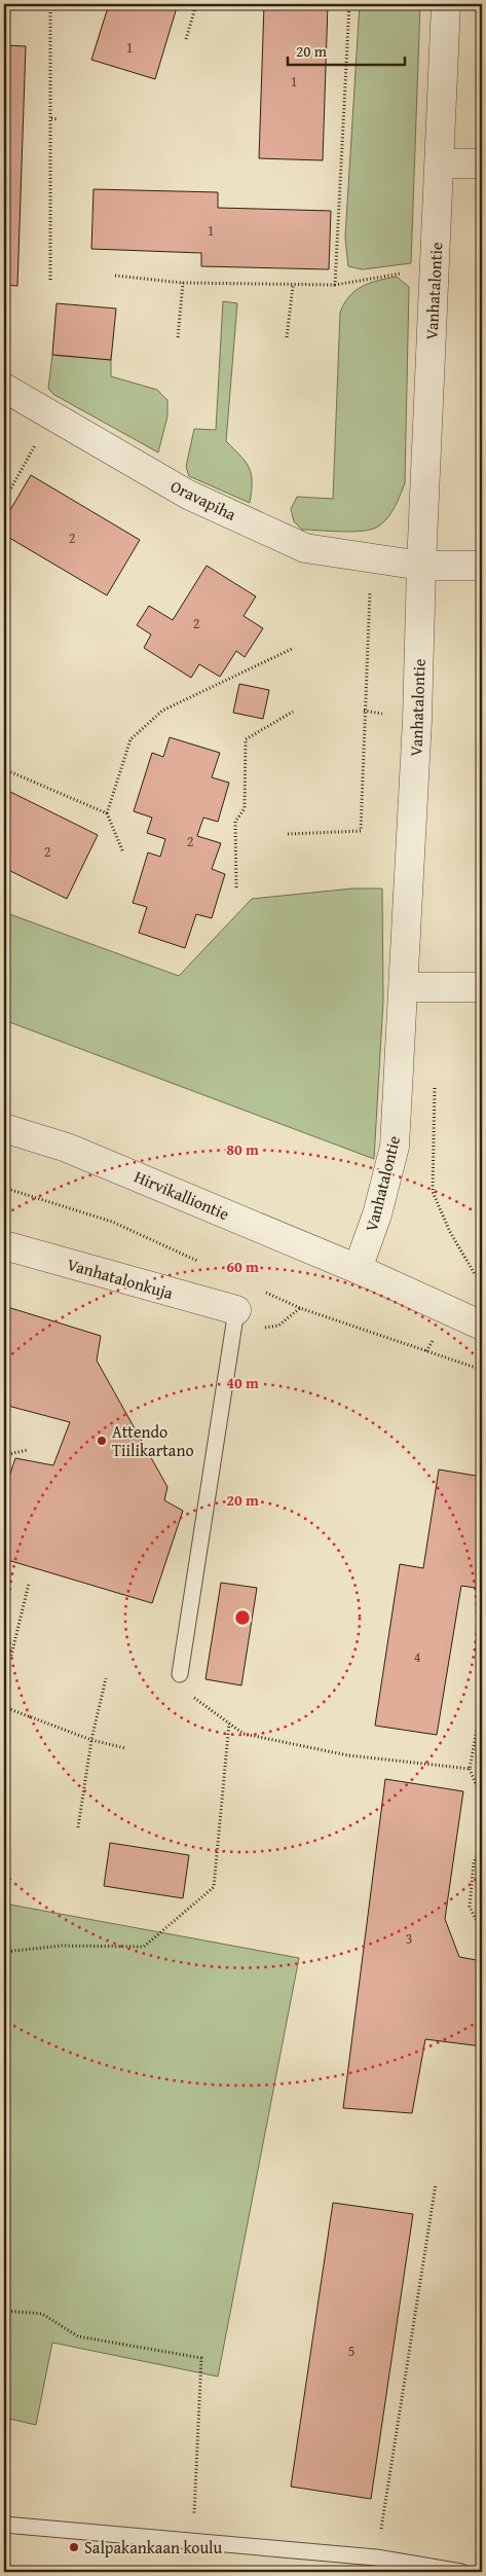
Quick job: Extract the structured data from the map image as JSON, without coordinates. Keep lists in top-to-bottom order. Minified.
{"streets":{"street":["Vanhatalontie","Oravapiha","Hirvikalliontie","Vanhatalonkuja"]},"crossings":[["Vanhatalontie","Oravapiha"],["Vanhatalontie","Hirvikalliontie"]],"places":["Attendo Tiilikartano","Salpakankaan koulu"],"house_numbers":["1","1","1","2","2","2","2","4","3","5"],"scale_bar":"20 m","rings":["80 m","60 m","40 m","20 m"]}
